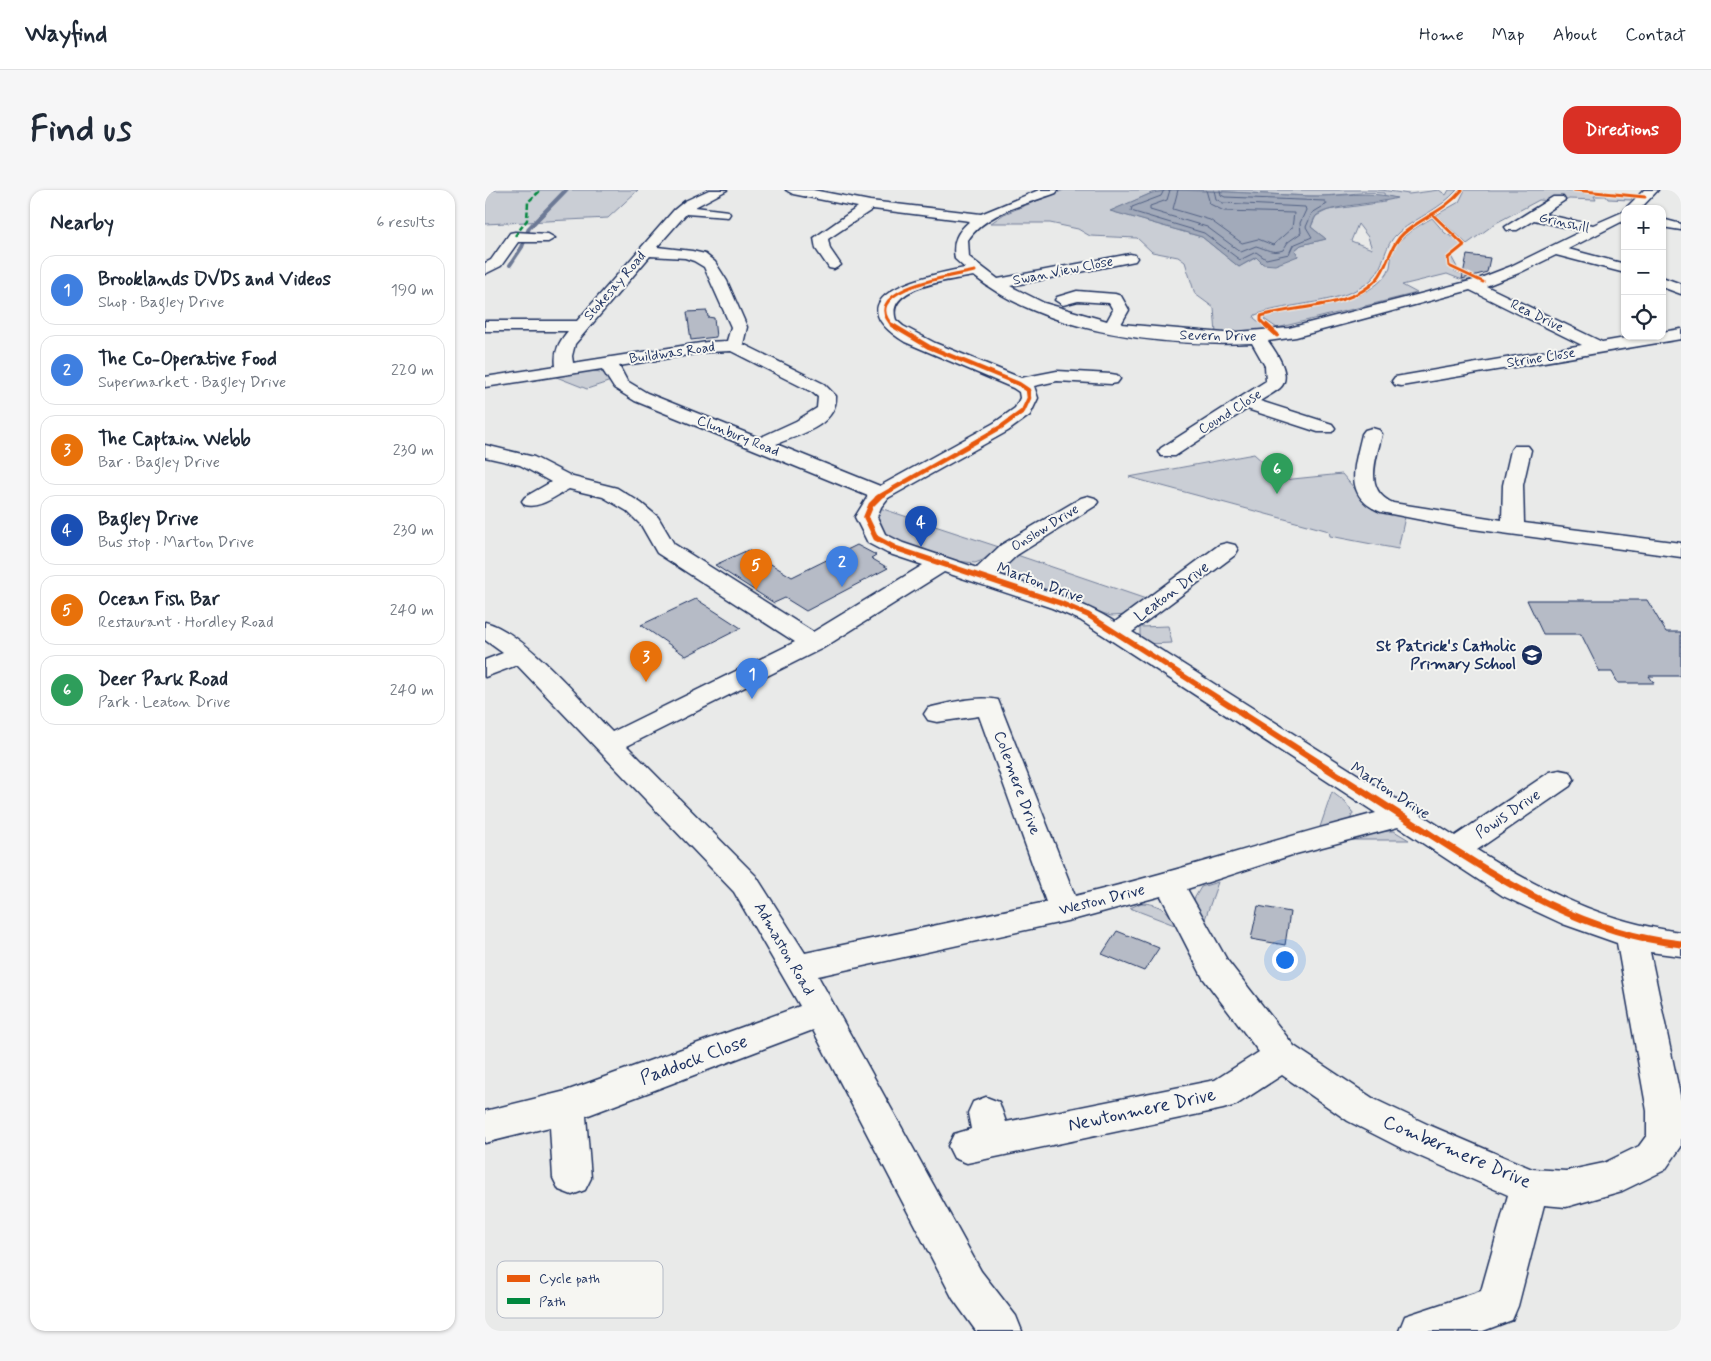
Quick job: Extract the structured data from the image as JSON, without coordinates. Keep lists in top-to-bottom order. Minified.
{"streets":{"street":["Grinshill","Swan View Close","Stokesay Road","Rea Drive","Severn Drive","Buildwas Road","Strine Close","Cound Close","Clunbury Road","Onslow Drive","Marton Drive","Leaton Drive","Colemere Drive","Powis Drive","Weston Drive","Admaston Road","Paddock Close","Newtonmere Drive","Combermere Drive"]},"crossings":[["Grinshill","Severn Drive"],["Swan View Close","Severn Drive"],["Stokesay Road","Buildwas Road"],["Rea Drive","Severn Drive"],["Rea Drive","Strine Close"],["Severn Drive","Cound Close"],["Buildwas Road","Clunbury Road"],["Clunbury Road","Marton Drive"],["Onslow Drive","Marton Drive"],["Marton Drive","Leaton Drive"],["Marton Drive","Powis Drive"],["Marton Drive","Weston Drive"],["Marton Drive","Combermere Drive"],["Colemere Drive","Weston Drive"],["Weston Drive","Admaston Road"],["Weston Drive","Combermere Drive"],["Admaston Road","Paddock Close"],["Newtonmere Drive","Combermere Drive"]],"places":{"school or university":["St Patrick's Catholic Primary School"]},"legend":["Cycle path","Path"],"page":{"header":"Wayfind","nav":["Home","Map","About","Contact"],"buttons":"Directions","title":"Find us","heading":["Nearby","6 results"],"map_buttons":["+","−"],"list":[{"mark":"1","name":"Brooklands DVDs and Videos","note":"Shop · Bagley Drive","value":"190 m"},{"mark":"2","name":"The Co-Operative Food","note":"Supermarket · Bagley Drive","value":"220 m"},{"mark":"3","name":"The Captain Webb","note":"Bar · Bagley Drive","value":"230 m"},{"mark":"4","name":"Bagley Drive","note":"Bus stop · Marton Drive","value":"230 m"},{"mark":"5","name":"Ocean Fish Bar","note":"Restaurant · Hordley Road","value":"240 m"},{"mark":"6","name":"Deer Park Road","note":"Park · Leaton Drive","value":"240 m"}],"pins":["6","4","2","5","3","1"]}}
